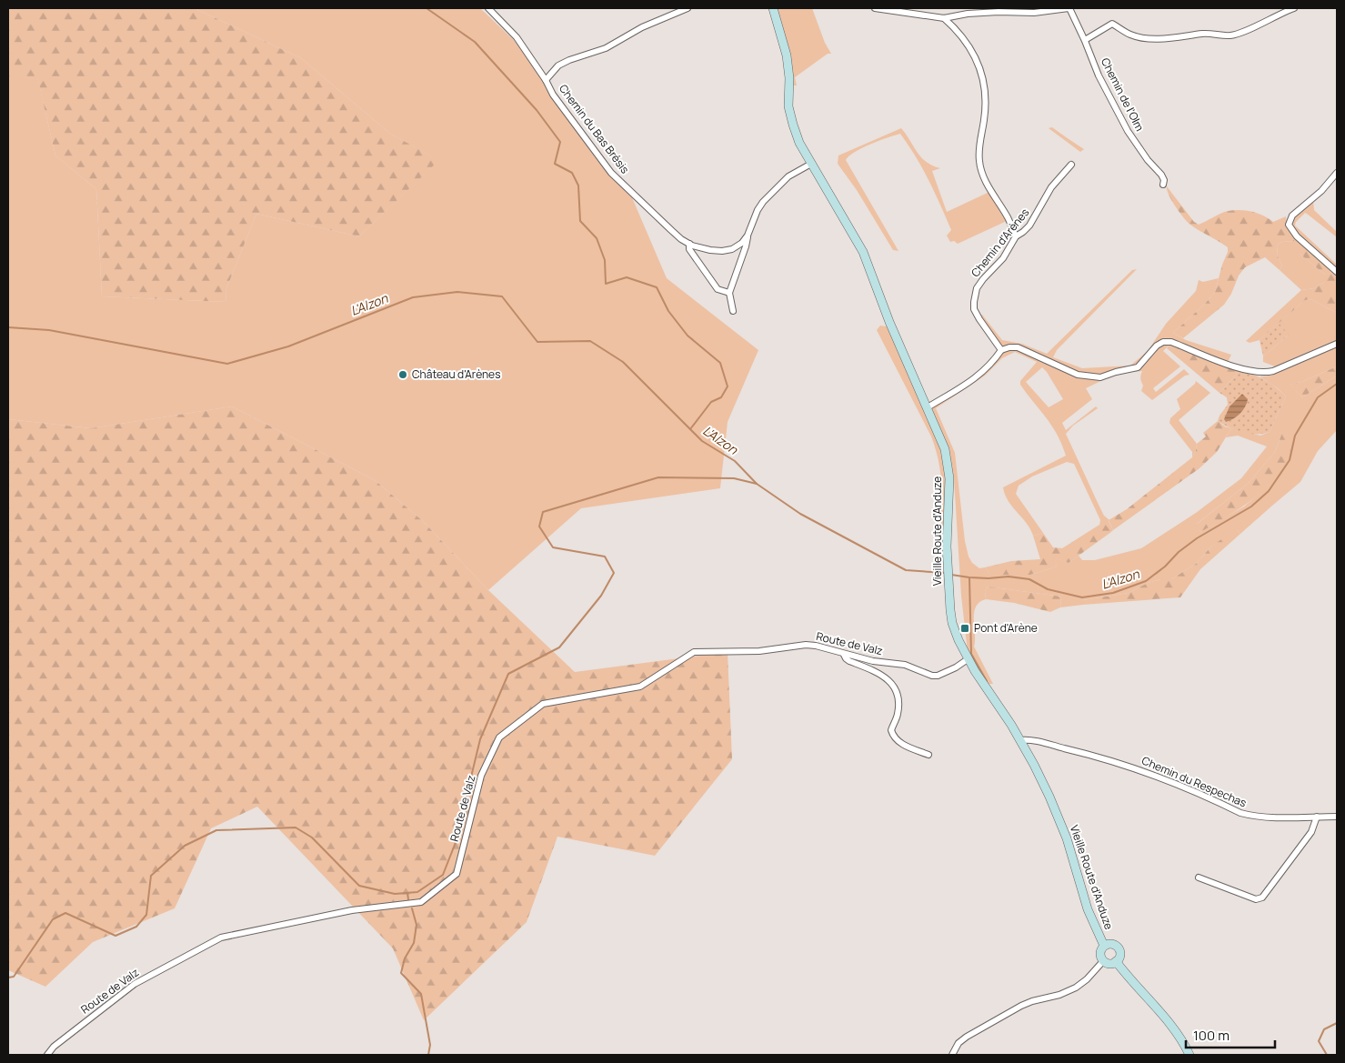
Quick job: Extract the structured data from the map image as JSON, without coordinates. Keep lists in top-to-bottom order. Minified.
{"streets":{"street":["Chemin de l'Olm","Chemin du Bas Brésis","Chemin d'Arènes","Vieille Route d'Anduze","Route de Valz","Chemin du Respechas"]},"crossings":[["Chemin du Bas Brésis","Vieille Route d'Anduze"],["Vieille Route d'Anduze","Route de Valz"],["Vieille Route d'Anduze","Chemin du Respechas"]],"water":["L'Alzon"],"places":{"other":["Château d'Arènes"],"transit":["Pont d'Arène"]},"scale_bar":"100 m"}
